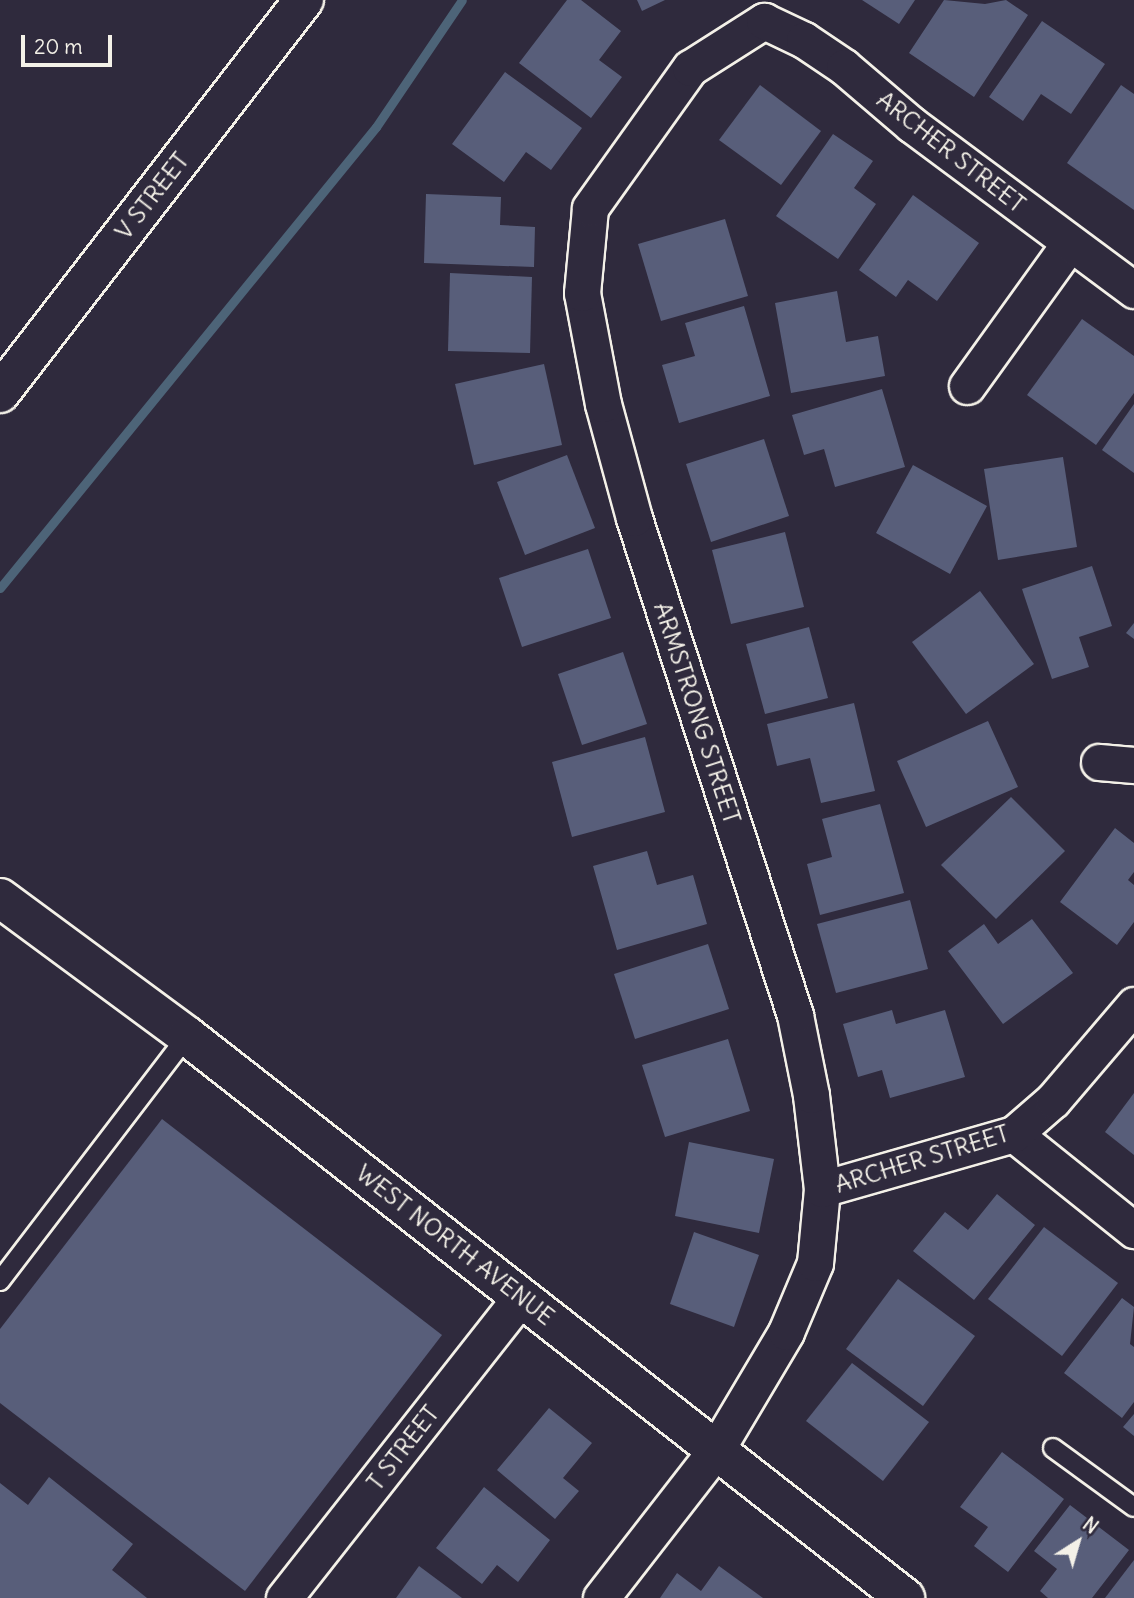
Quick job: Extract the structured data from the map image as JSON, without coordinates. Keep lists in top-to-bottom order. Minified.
{"streets":{"street":["ARCHER STREET","V STREET","ARMSTRONG STREET","WEST NORTH AVENUE","T STREET"]},"crossings":[["ARCHER STREET","ARMSTRONG STREET"],["ARMSTRONG STREET","WEST NORTH AVENUE"],["WEST NORTH AVENUE","T STREET"]],"scale_bar":"20 m","north":"top right"}
